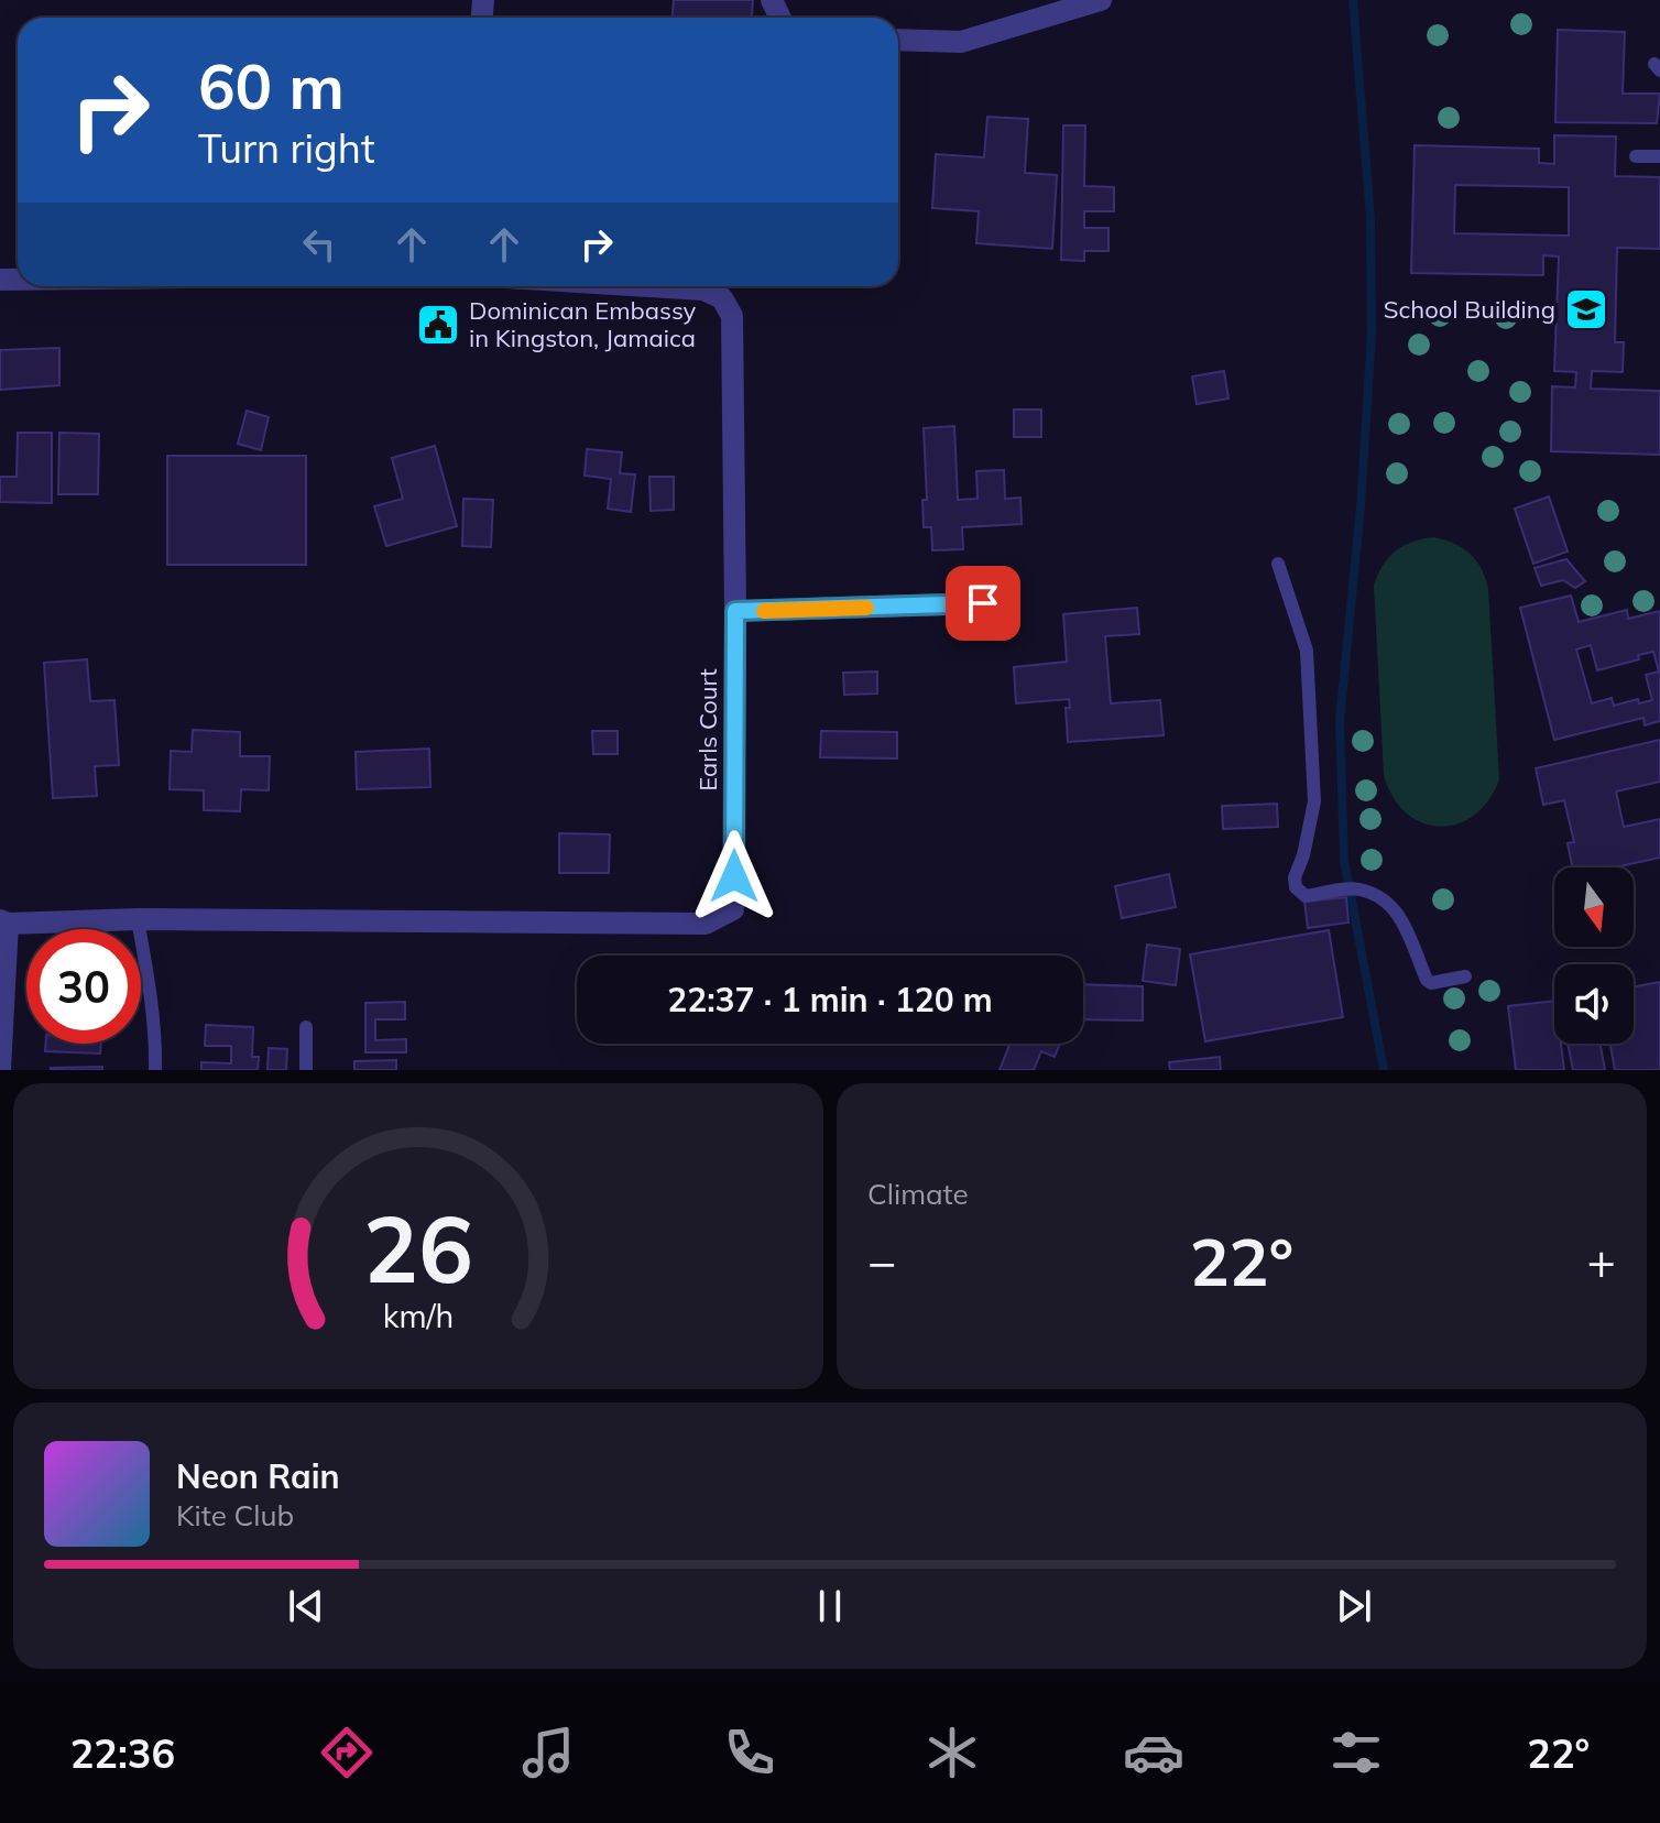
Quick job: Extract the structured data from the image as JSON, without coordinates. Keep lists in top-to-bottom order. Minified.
{"streets":{"street":["Earls Court"]},"places":{"school or university":["School Building"],"public building":["Dominican Embassy in Kingston, Jamaica"]},"north":"bottom","page":{"turn":["60 m","Turn right"],"limit":"30","trip":"22:37 · 1 min · 120 m","tile":"Climate","heat":["−","22°","+"],"song":["Neon Rain","Kite Club"],"tabs":["22:36","22°"],"gauge":["26","km/h"]}}
